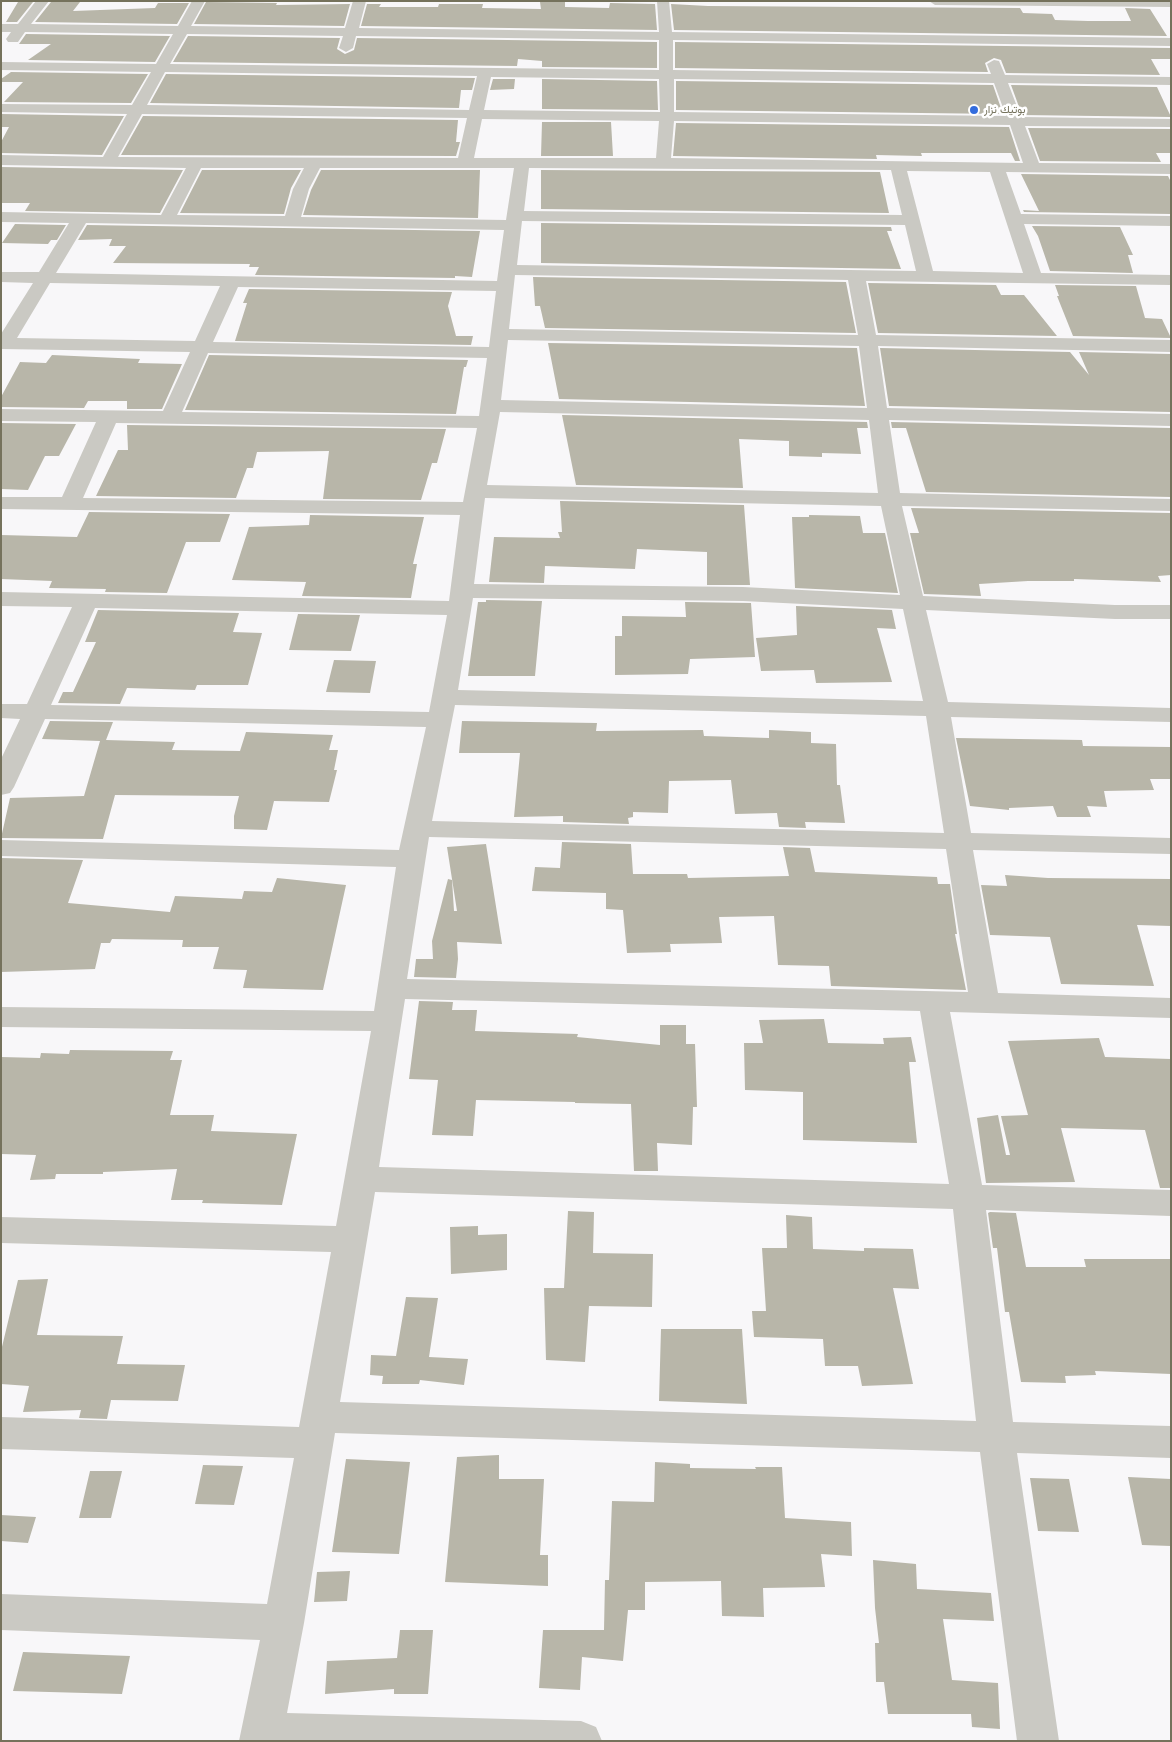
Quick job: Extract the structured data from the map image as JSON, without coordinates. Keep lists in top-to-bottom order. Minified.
{"places":["بوتيك نزار"]}
